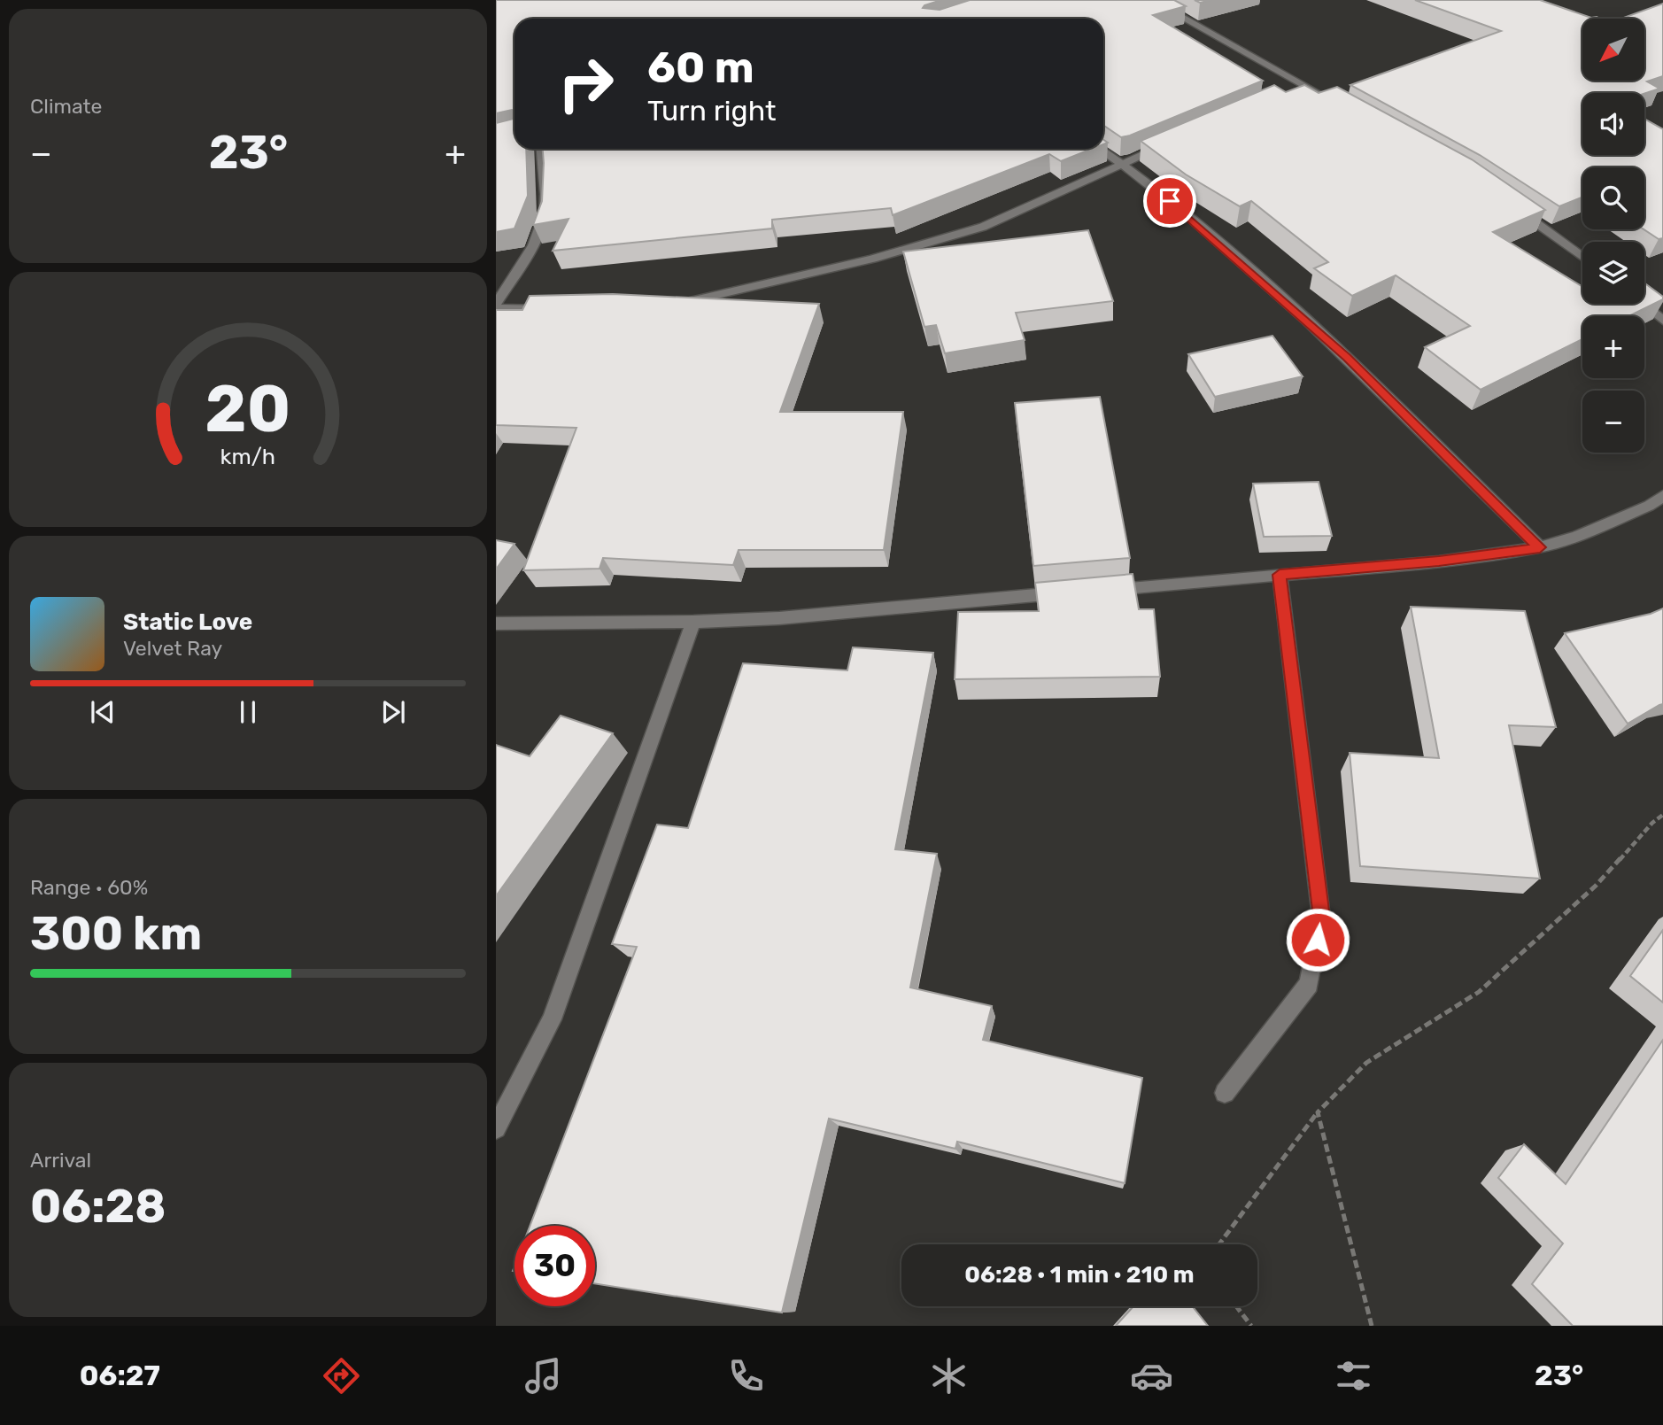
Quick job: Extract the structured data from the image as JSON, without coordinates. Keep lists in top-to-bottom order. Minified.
{"north":"bottom left","page":{"tile":["Climate",["Range · 60%","300 km"],["Arrival","06:28"]],"map_buttons":["+","−"],"turn":["60 m","Turn right"],"heat":["−","23°","+"],"song":["Static Love","Velvet Ray"],"limit":"30","trip":"06:28 · 1 min · 210 m","tabs":["06:27","23°"],"gauge":["20","km/h"]}}
